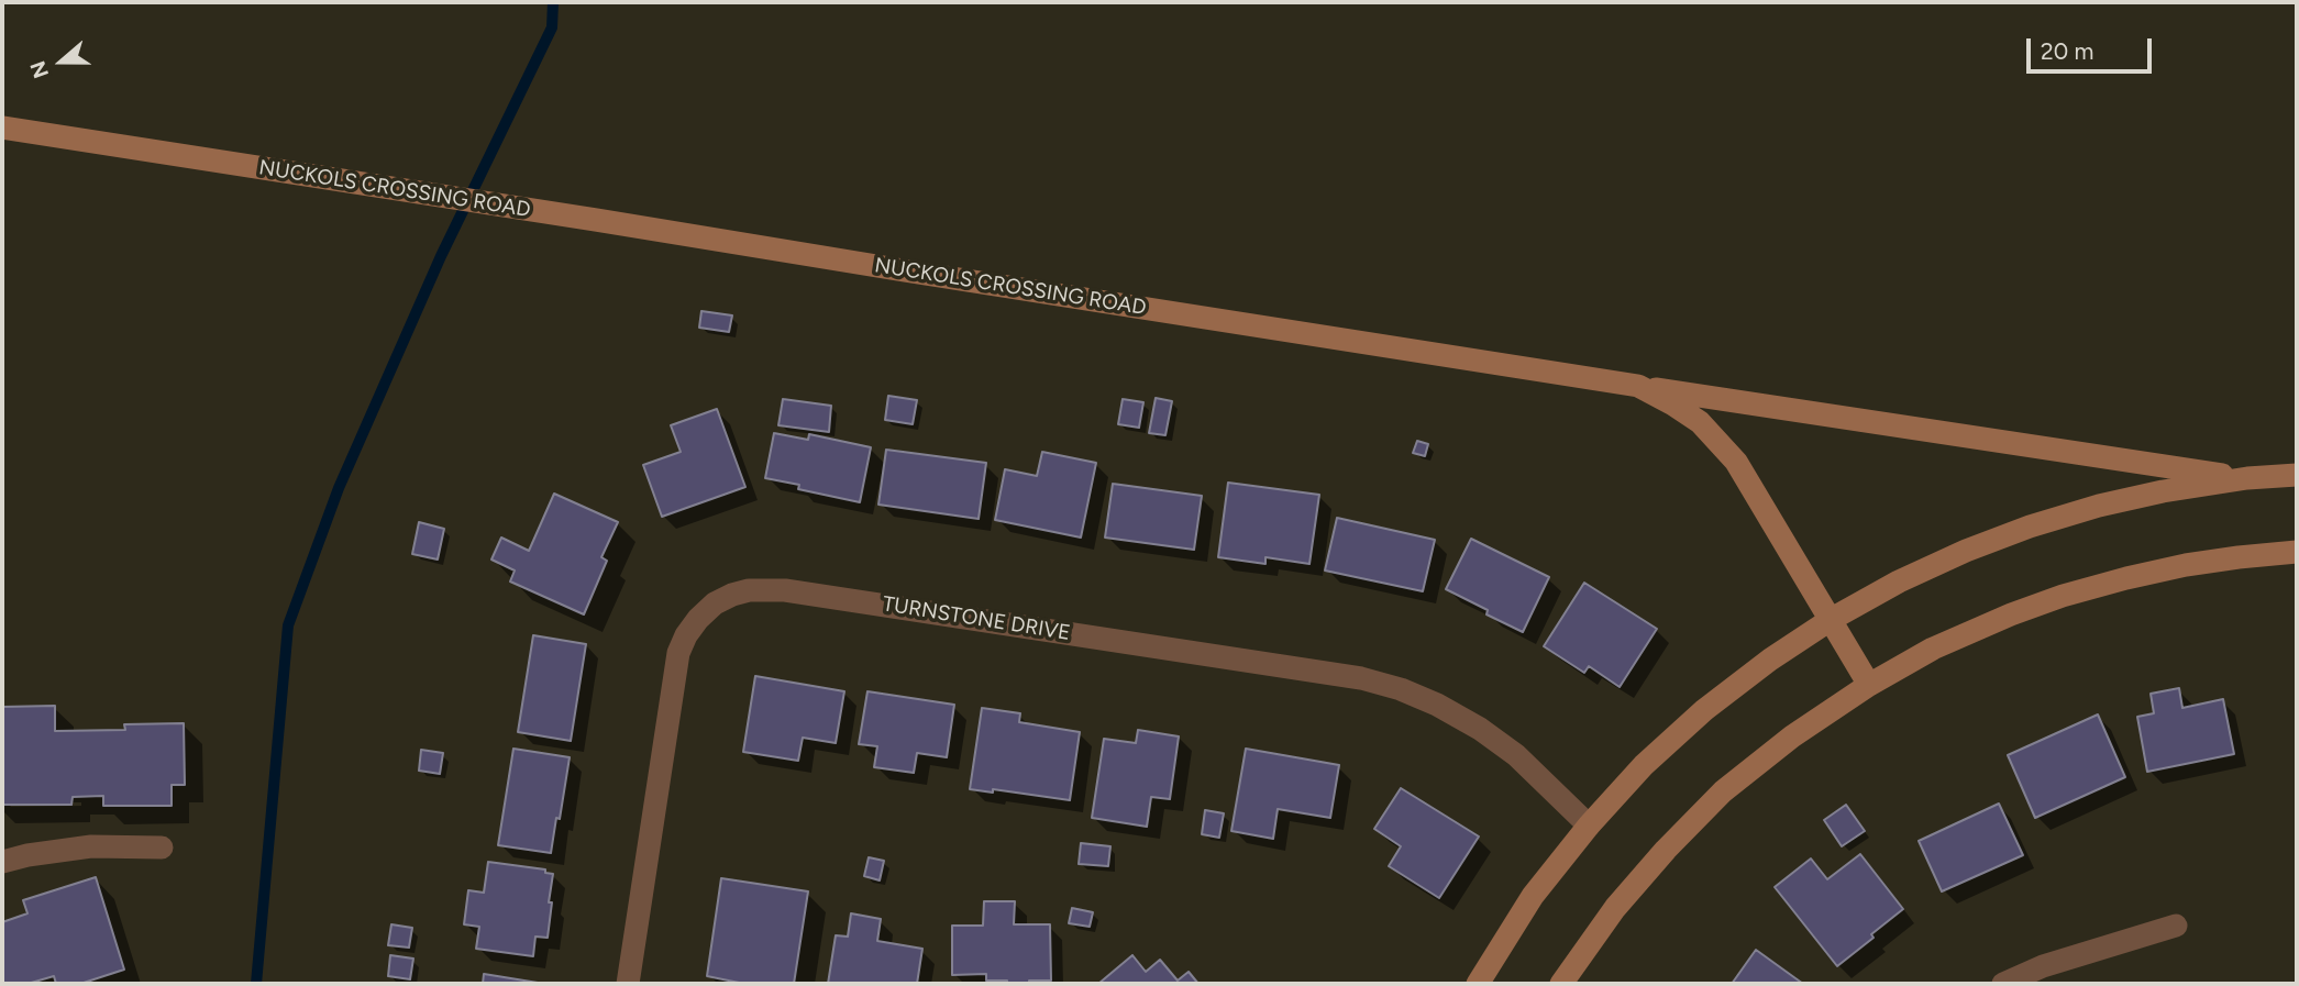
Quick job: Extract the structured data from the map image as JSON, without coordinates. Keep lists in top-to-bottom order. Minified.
{"streets":{"street":["NUCKOLS CROSSING ROAD","TURNSTONE DRIVE"]},"scale_bar":"20 m","north":"left"}
